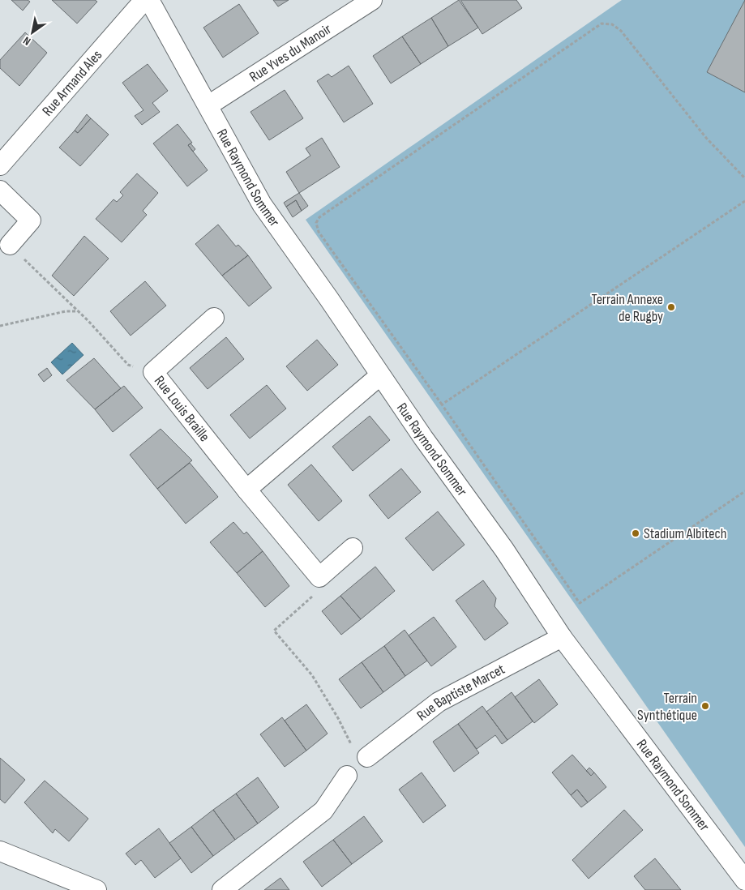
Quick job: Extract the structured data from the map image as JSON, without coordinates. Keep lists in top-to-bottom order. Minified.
{"streets":{"street":["Rue Yves du Manoir","Rue Armand Ales","Rue Raymond Sommer","Rue Louis Braille","Rue Baptiste Marcet"]},"crossings":[["Rue Yves du Manoir","Rue Raymond Sommer"],["Rue Raymond Sommer","Rue Baptiste Marcet"]],"places":["Terrain Annexe de Rugby","Stadium Albitech","Terrain Synthétique"],"north":"bottom left"}
